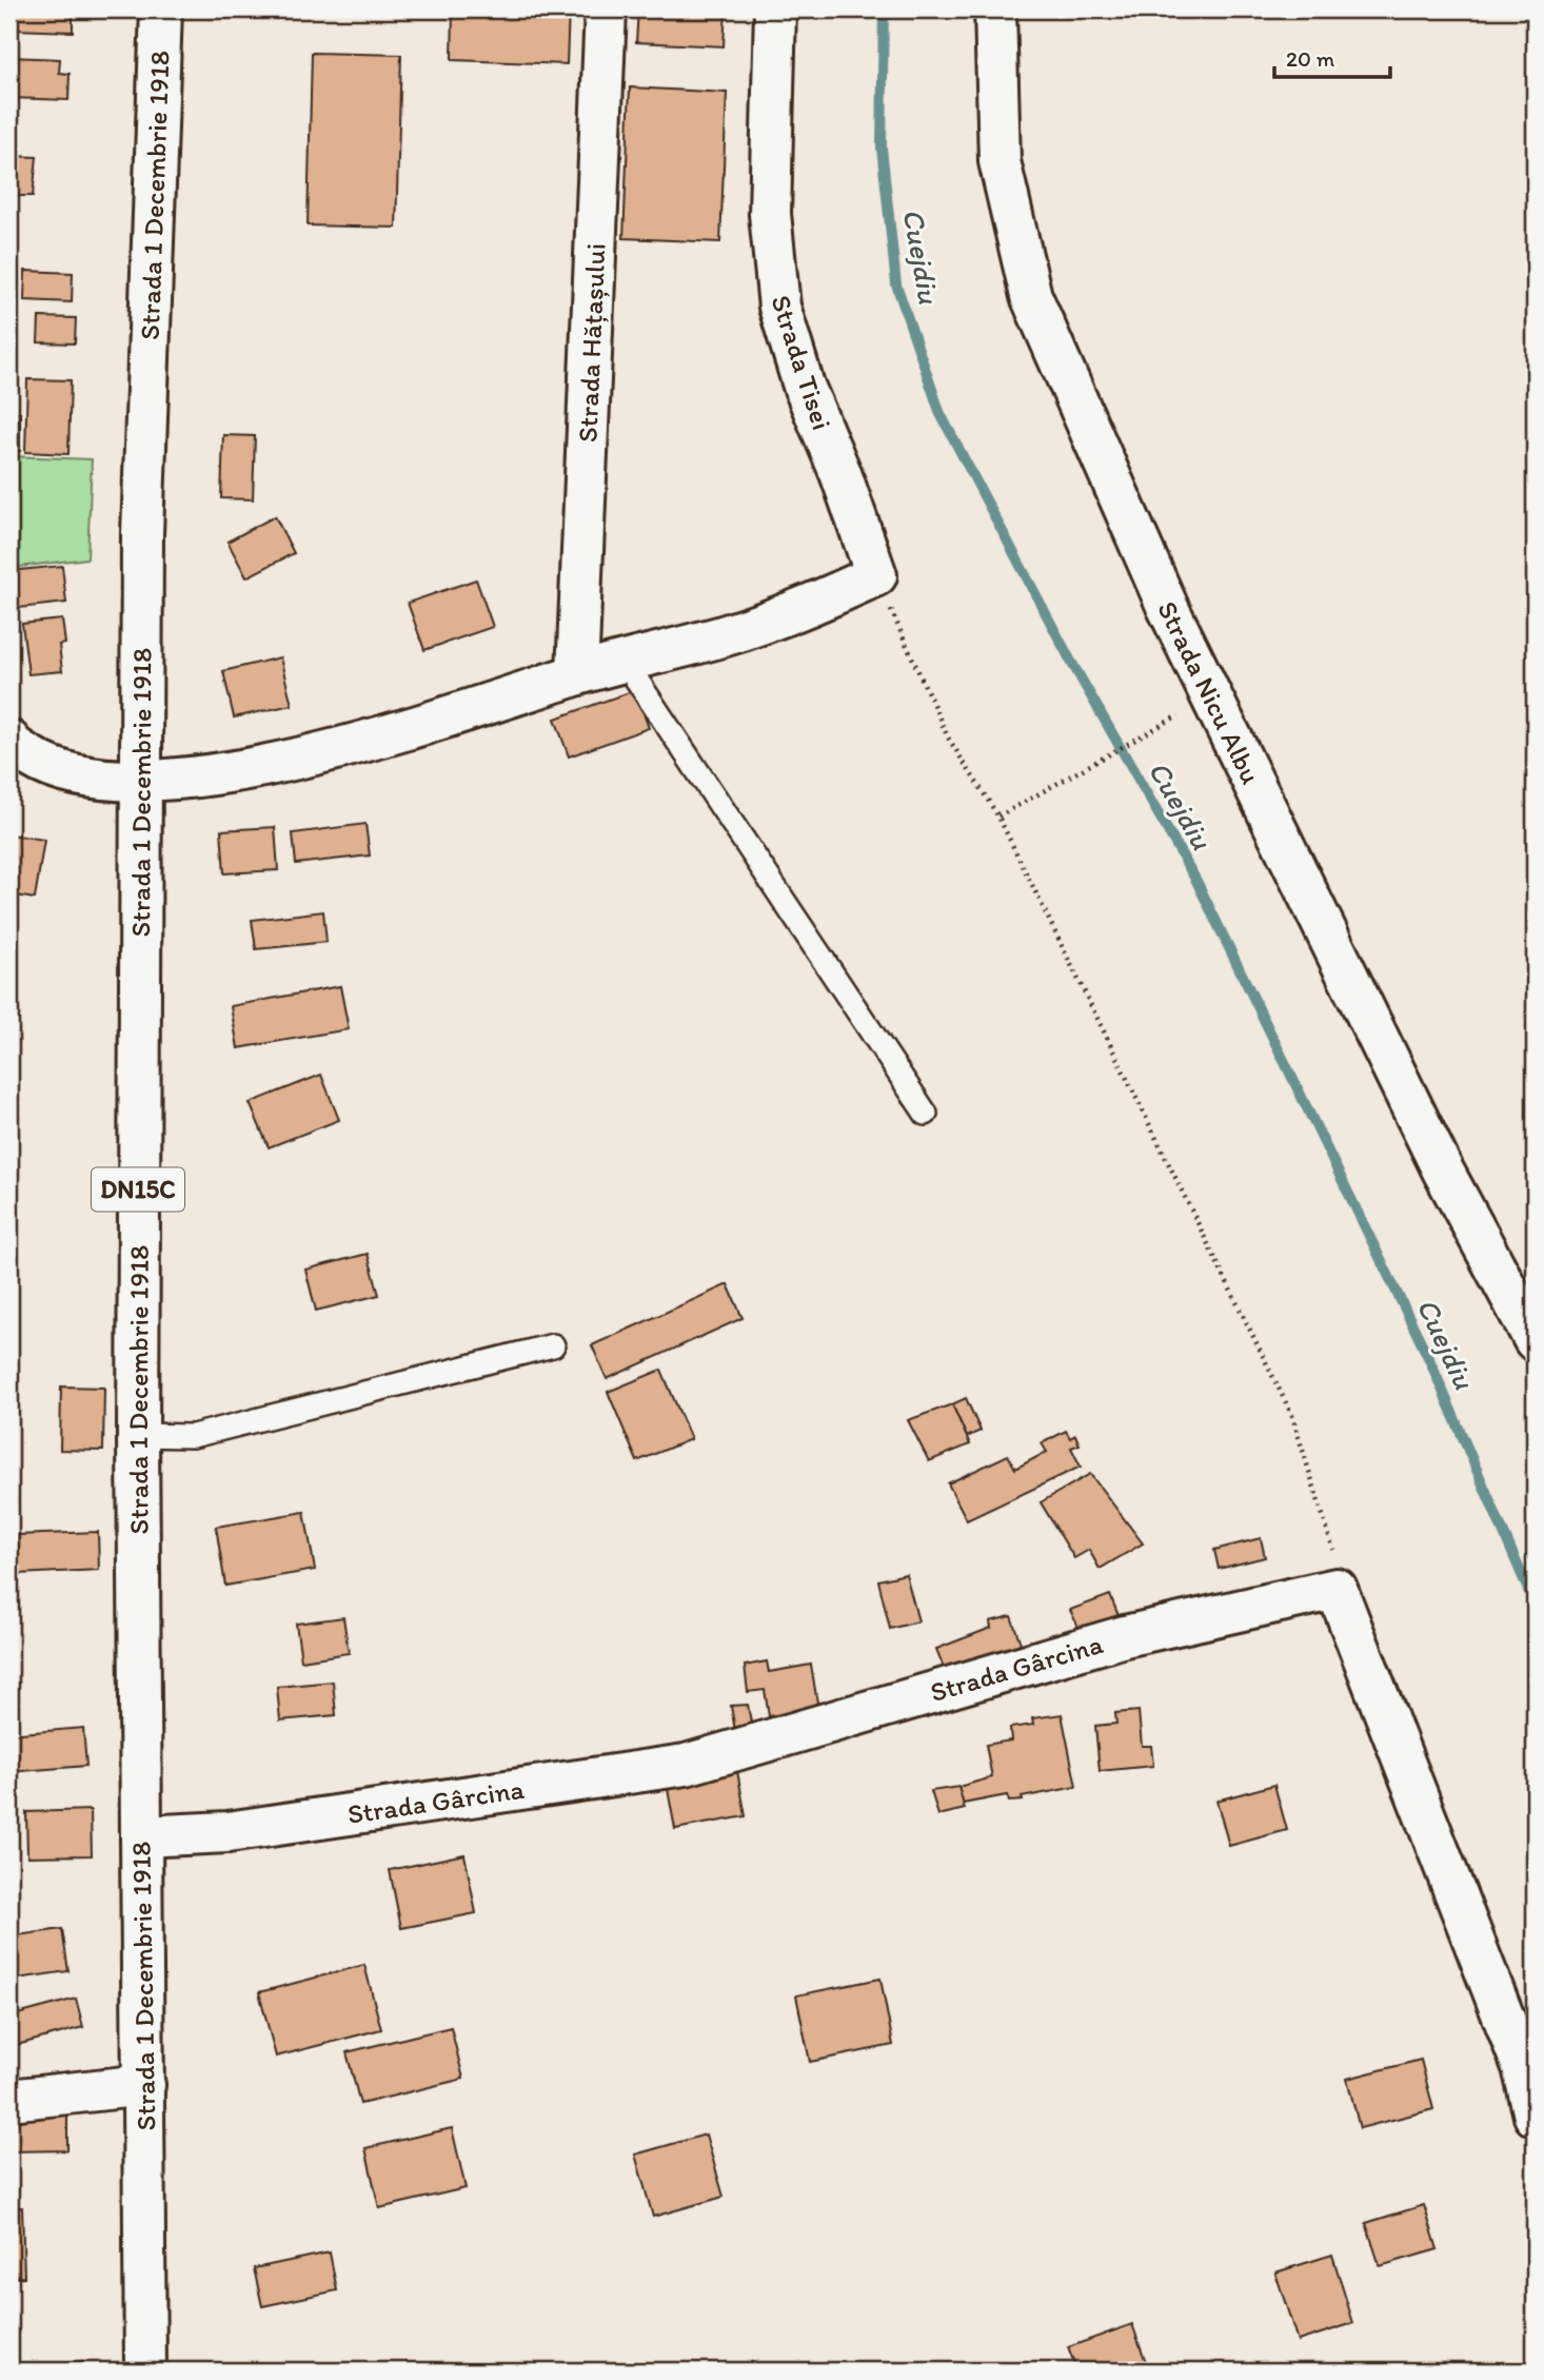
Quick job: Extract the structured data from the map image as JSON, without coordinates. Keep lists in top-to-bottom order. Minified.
{"streets":{"street":["Strada 1 Decembrie 1918","Strada Hățașului","Strada Tisei","Strada Nicu Albu","DN15C","Strada Gârcina"]},"crossings":[["Strada 1 Decembrie 1918","Strada Gârcina"]],"water":["Cuejdiu"],"scale_bar":"20 m"}
